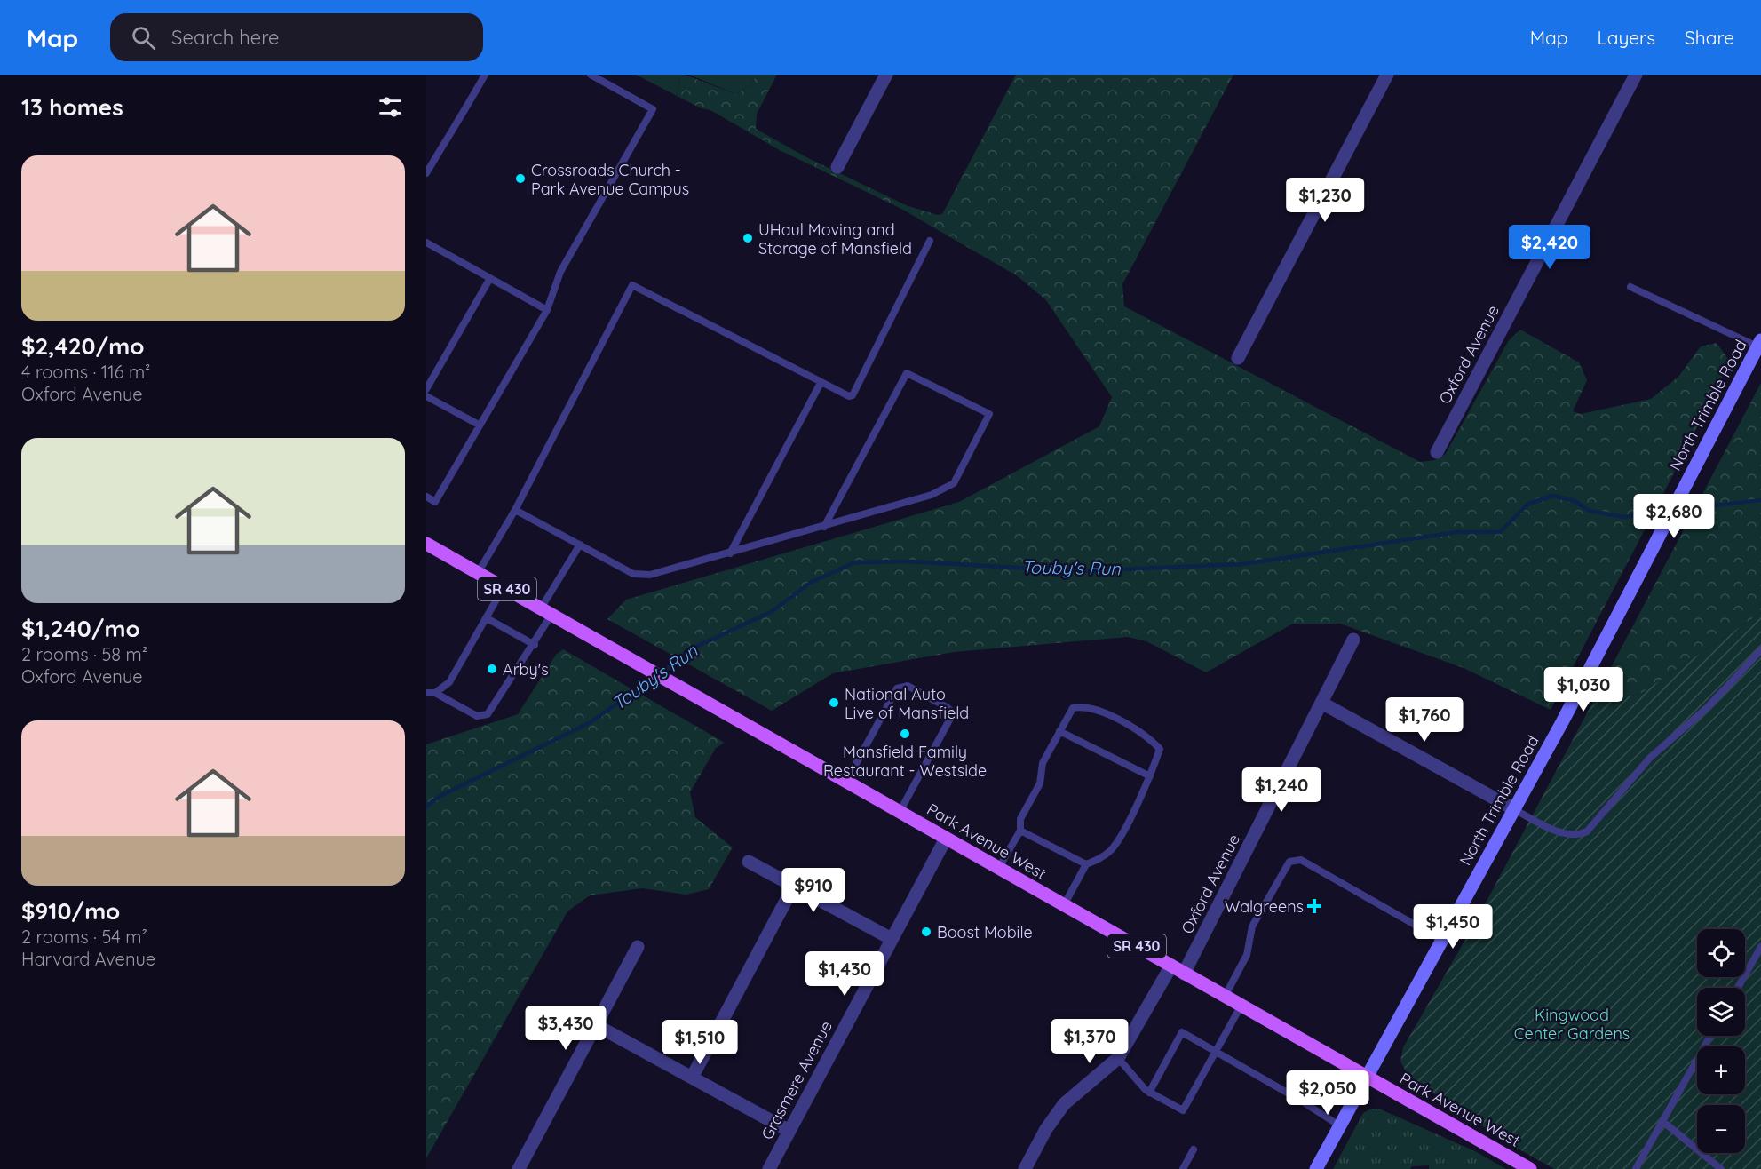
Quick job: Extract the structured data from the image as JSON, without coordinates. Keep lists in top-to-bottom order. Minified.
{"streets":{"main road":["North Trimble Road","SR 430","Park Avenue West"],"street":["Oxford Avenue","Grasmere Avenue"]},"crossings":[["Oxford Avenue","Park Avenue West"],["North Trimble Road","Park Avenue West"],["Park Avenue West","Grasmere Avenue"]],"water":["Touby's Run"],"parks":["Kingwood Center Gardens"],"places":{"other":["Crossroads Church - Park Avenue Campus","UHaul Moving and Storage of Mansfield","Arby's","National Auto Live of Mansfield","Mansfield Family Restaurant - Westside","Boost Mobile"],"health":["Walgreens"]},"page":{"header":"Map","search":"Search here","nav":["Map","Layers","Share"],"heading":"13 homes","list":[{"name":"$2,420/mo","note":"4 rooms · 116 m² · Oxford Avenue"},{"name":"$1,240/mo","note":"2 rooms · 58 m² · Oxford Avenue"},{"name":"$910/mo","note":"2 rooms · 54 m² · Harvard Avenue"}],"price":["$1,230","$2,420","$2,680","$1,030","$1,760","$1,240","$910","$1,450","$1,430","$3,430","$1,370","$1,510","$2,050"],"map_buttons":["+","−"]}}
